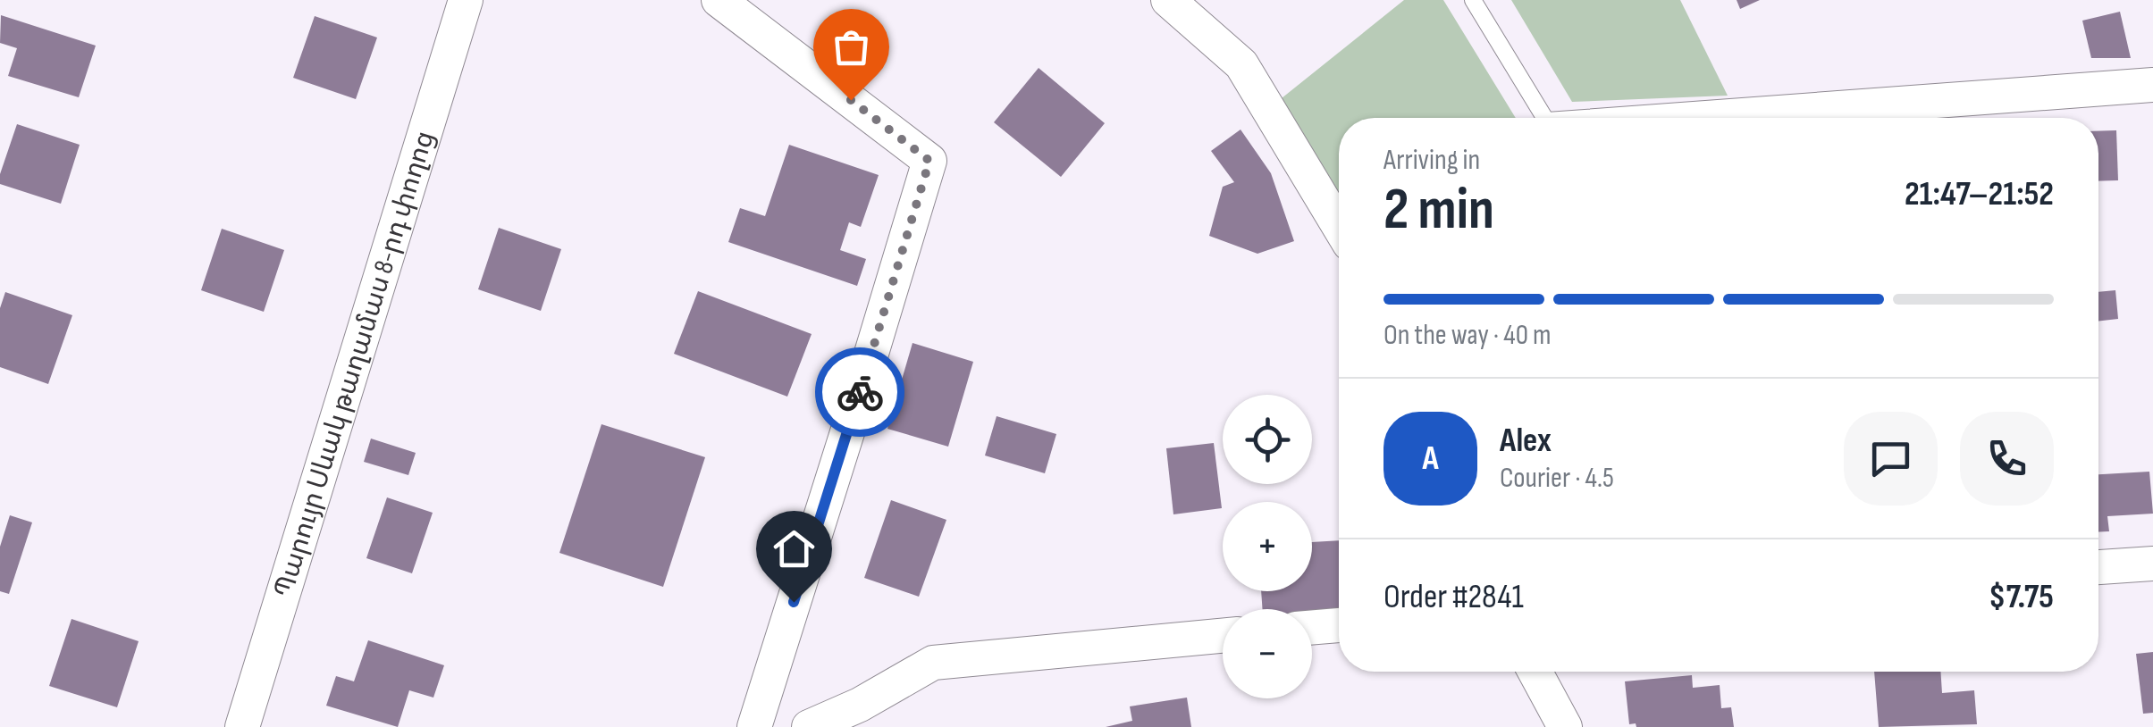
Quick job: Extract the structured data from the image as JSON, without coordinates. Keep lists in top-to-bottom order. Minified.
{"streets":{"street":["Պարույր Սևակ թաղամաս 8-րդ փողոց"]},"page":{"heading":["2 min","Arriving in","21:47–21:52"],"panel":["Alex","Courier · 4.5","Order #2841","$7.75"],"bar":"On the way · 40 m","map_buttons":["+","−"],"round":"A"}}
